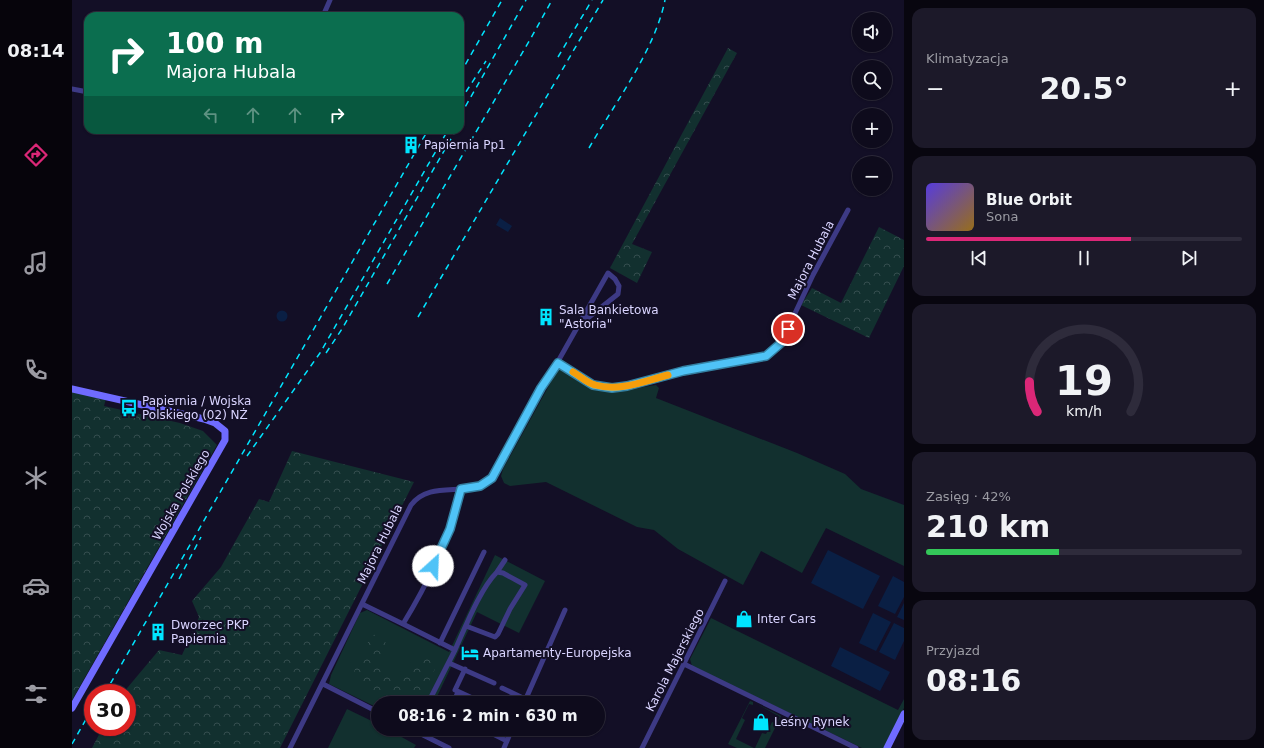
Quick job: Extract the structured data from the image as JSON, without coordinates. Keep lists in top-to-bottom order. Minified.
{"streets":{"street":["Majora Hubala","Wojska Polskiego","Karola Majerskiego"]},"places":{"building":["Papiernia Pp1","Sala Bankietowa \"Astoria\"","Dworzec PKP Papiernia"],"bus stop":["Papiernia / Wojska Polskiego (02) NŻ"],"shop":["Inter Cars","Leśny Rynek"],"hotel":["Apartamenty-Europejska"]},"page":{"tabs":"08:14","tile":["Klimatyzacja",["Zasięg · 42%","210 km"],["Przyjazd","08:16"]],"map_buttons":["+","−"],"turn":["100 m","Majora Hubala"],"heat":["−","20.5°","+"],"song":["Blue Orbit","Sona"],"limit":"30","trip":"08:16 · 2 min · 630 m","gauge":["19","km/h"]}}
